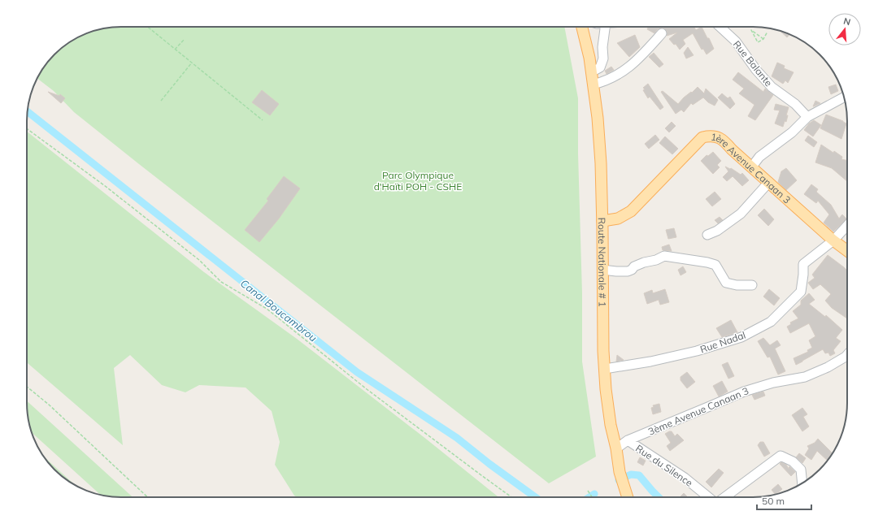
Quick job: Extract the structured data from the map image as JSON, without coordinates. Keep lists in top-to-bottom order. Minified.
{"streets":{"main road":["1ère Avenue Canaan 3","Route Nationale # 1"],"street":["Rue Balante","Rue Nadal","3ème Avenue Canaan 3","Rue du Silence"]},"crossings":[["1ère Avenue Canaan 3","Route Nationale # 1"],["1ère Avenue Canaan 3","Rue Nadal"],["Route Nationale # 1","Rue Nadal"],["Route Nationale # 1","3ème Avenue Canaan 3"],["3ème Avenue Canaan 3","Rue du Silence"]],"water":["Canal Boucambrou"],"parks":["Parc Olympique d'Haïti POH - CSHE"],"scale_bar":"50 m","north":"top"}
